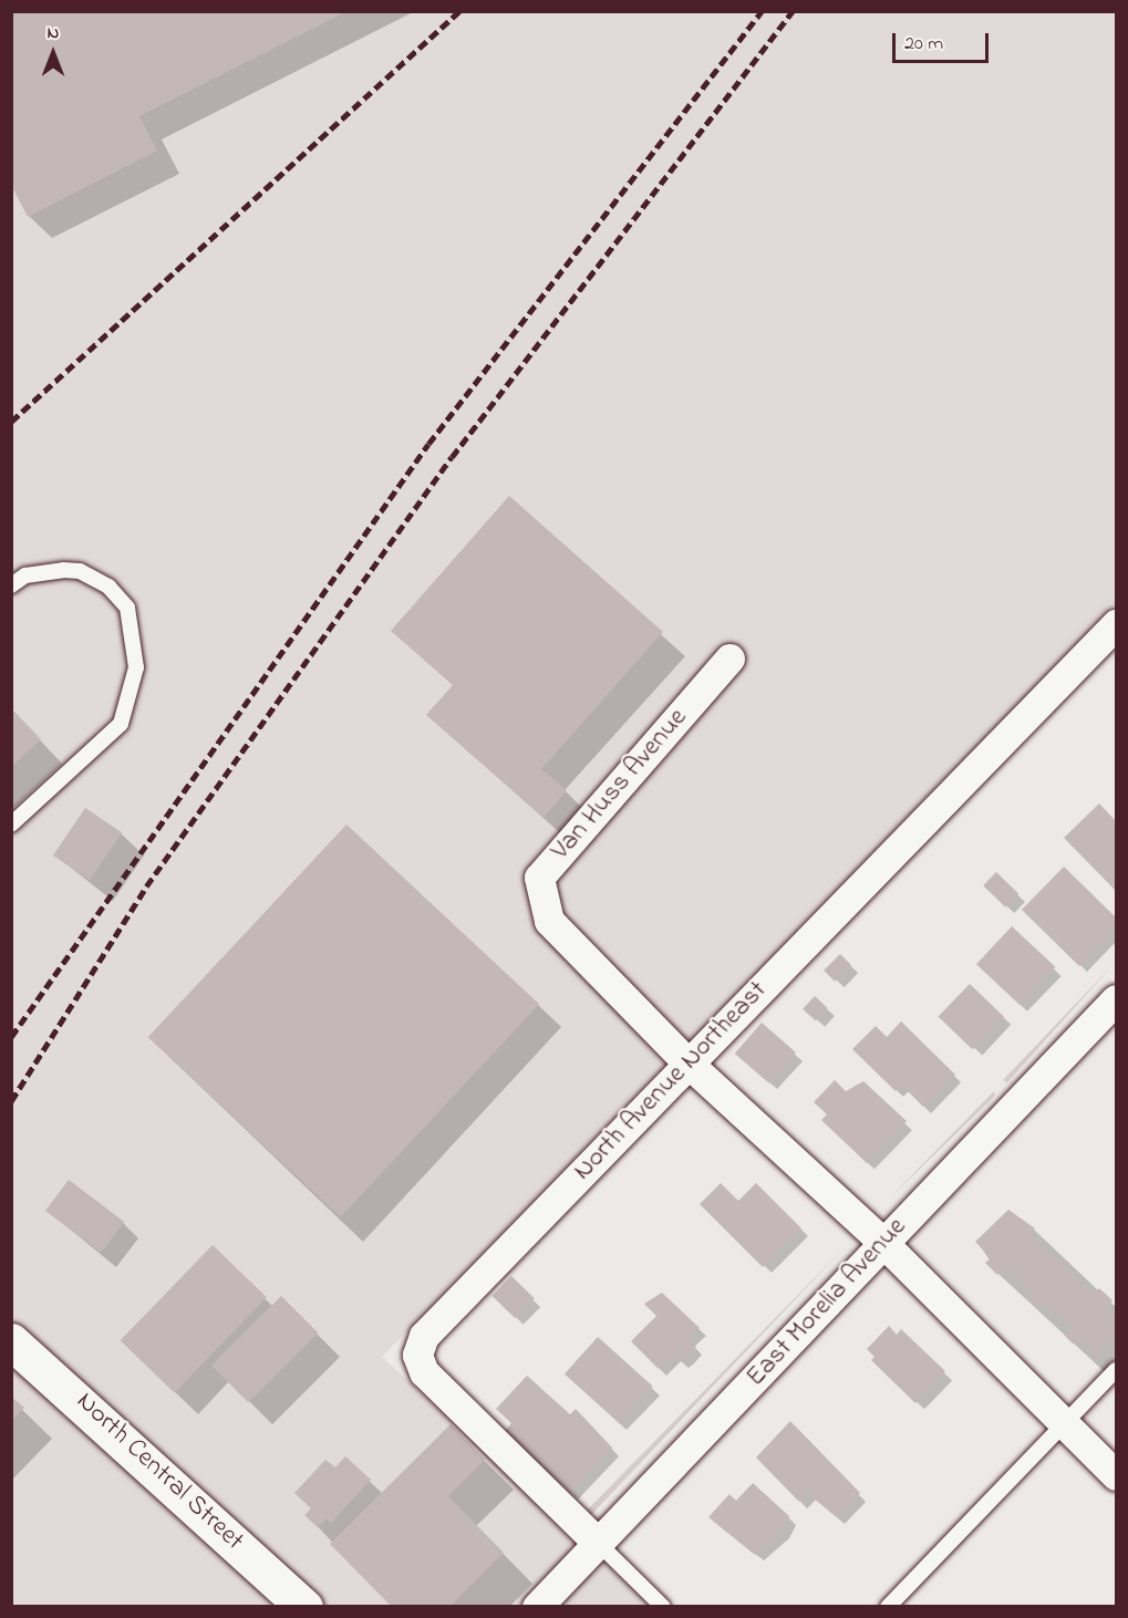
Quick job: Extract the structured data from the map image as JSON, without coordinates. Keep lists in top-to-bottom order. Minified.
{"streets":{"main road":["North Central Street"],"street":["Van Huss Avenue","North Avenue Northeast","East Morelia Avenue"]},"crossings":[["Van Huss Avenue","North Avenue Northeast"],["North Avenue Northeast","East Morelia Avenue"]],"scale_bar":"20 m","north":"top"}
